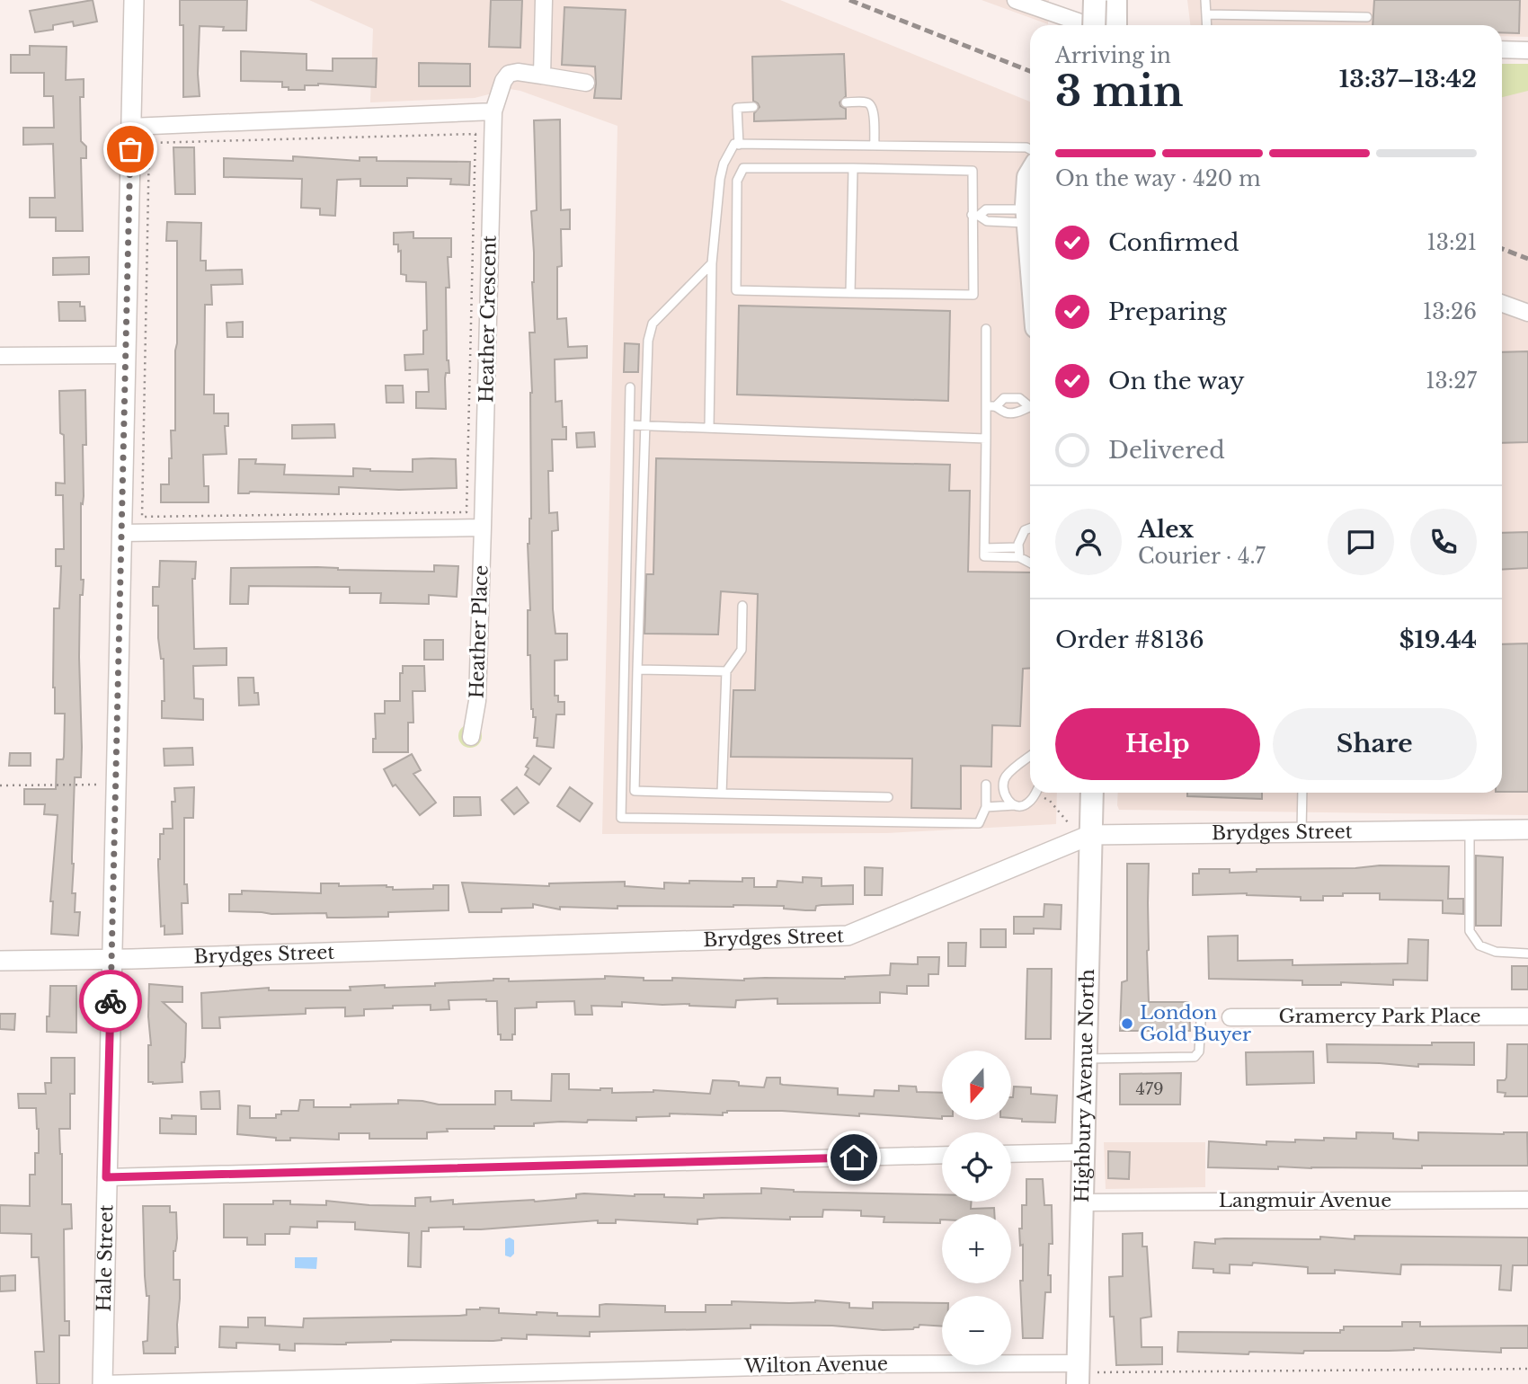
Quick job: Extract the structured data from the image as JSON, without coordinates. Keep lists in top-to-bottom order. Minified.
{"streets":{"main road":["Highbury Avenue North"],"street":["Heather Crescent","Heather Place","Brydges Street","Gramercy Park Place","Langmuir Avenue","Hale Street","Wilton Avenue"]},"crossings":[["Heather Crescent","Heather Place"],["Brydges Street","Highbury Avenue North"],["Brydges Street","Hale Street"],["Highbury Avenue North","Langmuir Avenue"],["Highbury Avenue North","Wilton Avenue"],["Hale Street","Wilton Avenue"]],"places":["London Gold Buyer"],"house_numbers":["479"],"north":"bottom","page":{"heading":["3 min","Arriving in","13:37–13:42"],"panel":["Alex","Courier · 4.7","Order #8136","$19.44"],"bar":"On the way · 420 m","list":[["Confirmed","13:21"],["Preparing","13:26"],["On the way","13:27"],"Delivered"],"buttons":["Help","Share"],"map_buttons":["+","−"]}}
